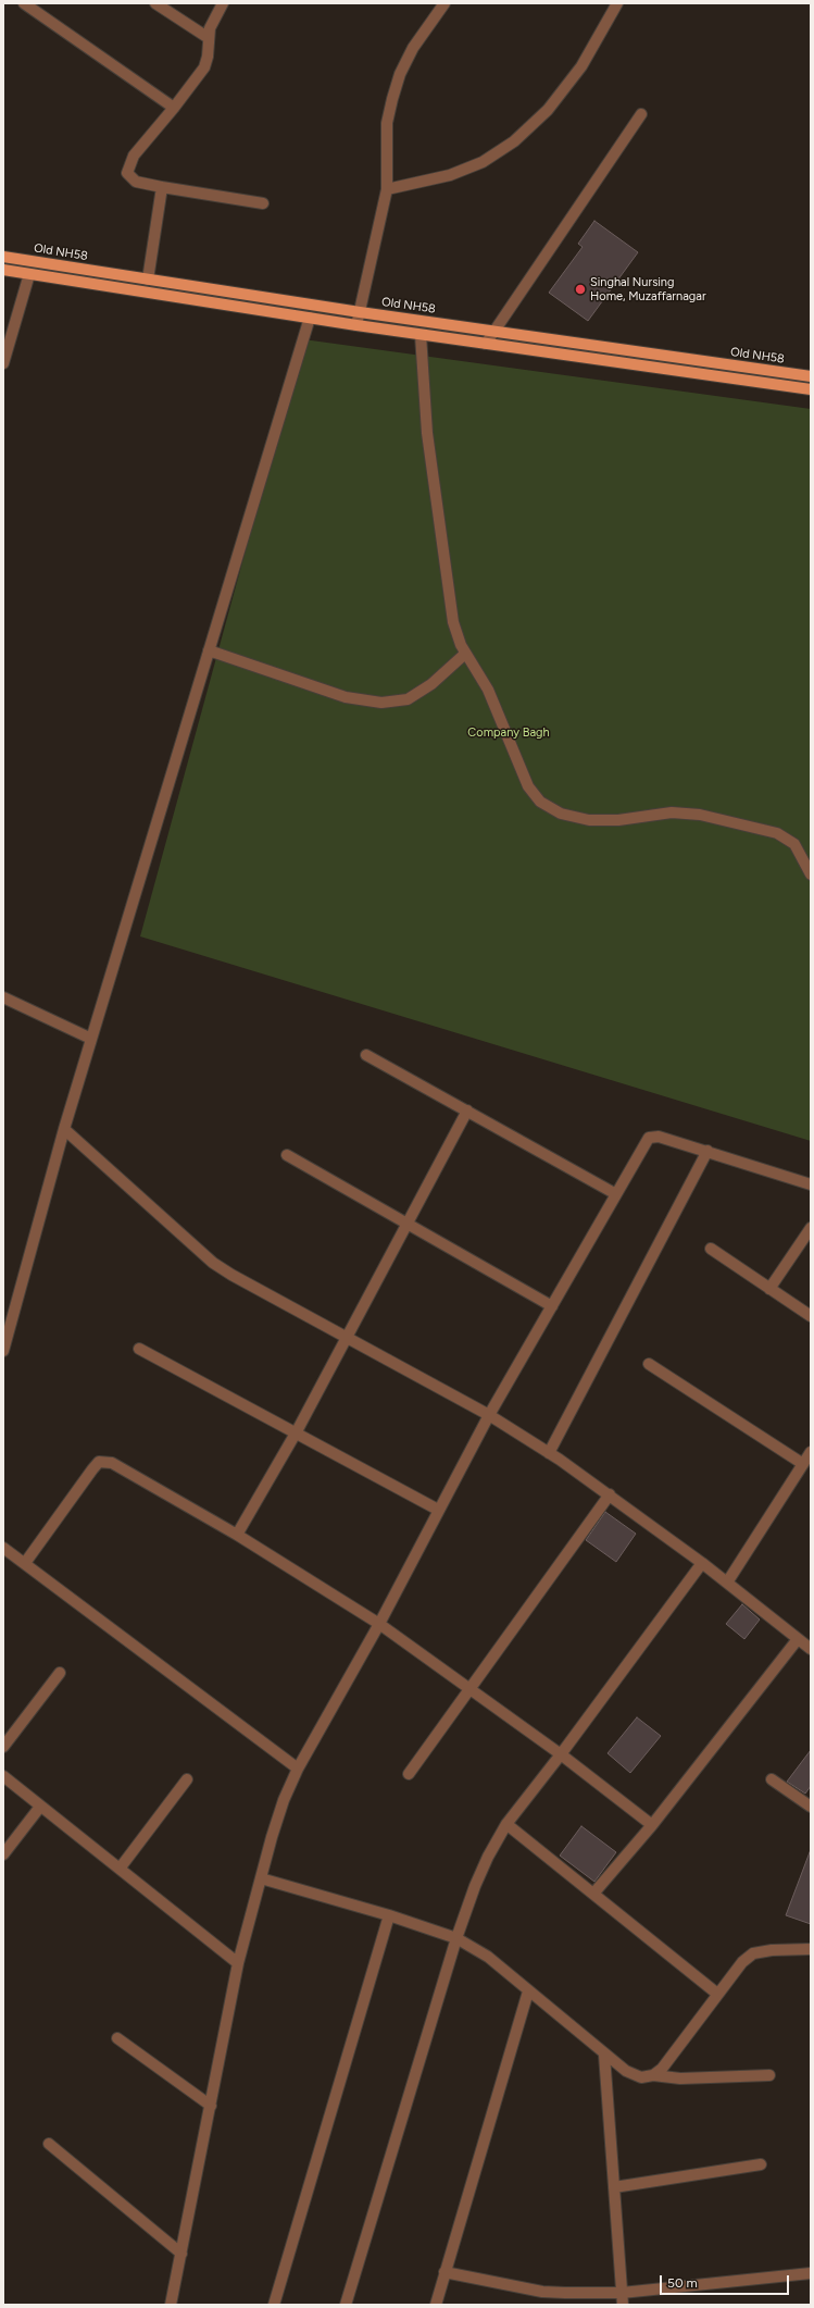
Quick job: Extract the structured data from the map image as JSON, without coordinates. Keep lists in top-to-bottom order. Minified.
{"streets":{"main road":["Old NH58"]},"parks":["Company Bagh"],"places":["Singhal Nursing Home, Muzaffarnagar"],"scale_bar":"50 m"}
